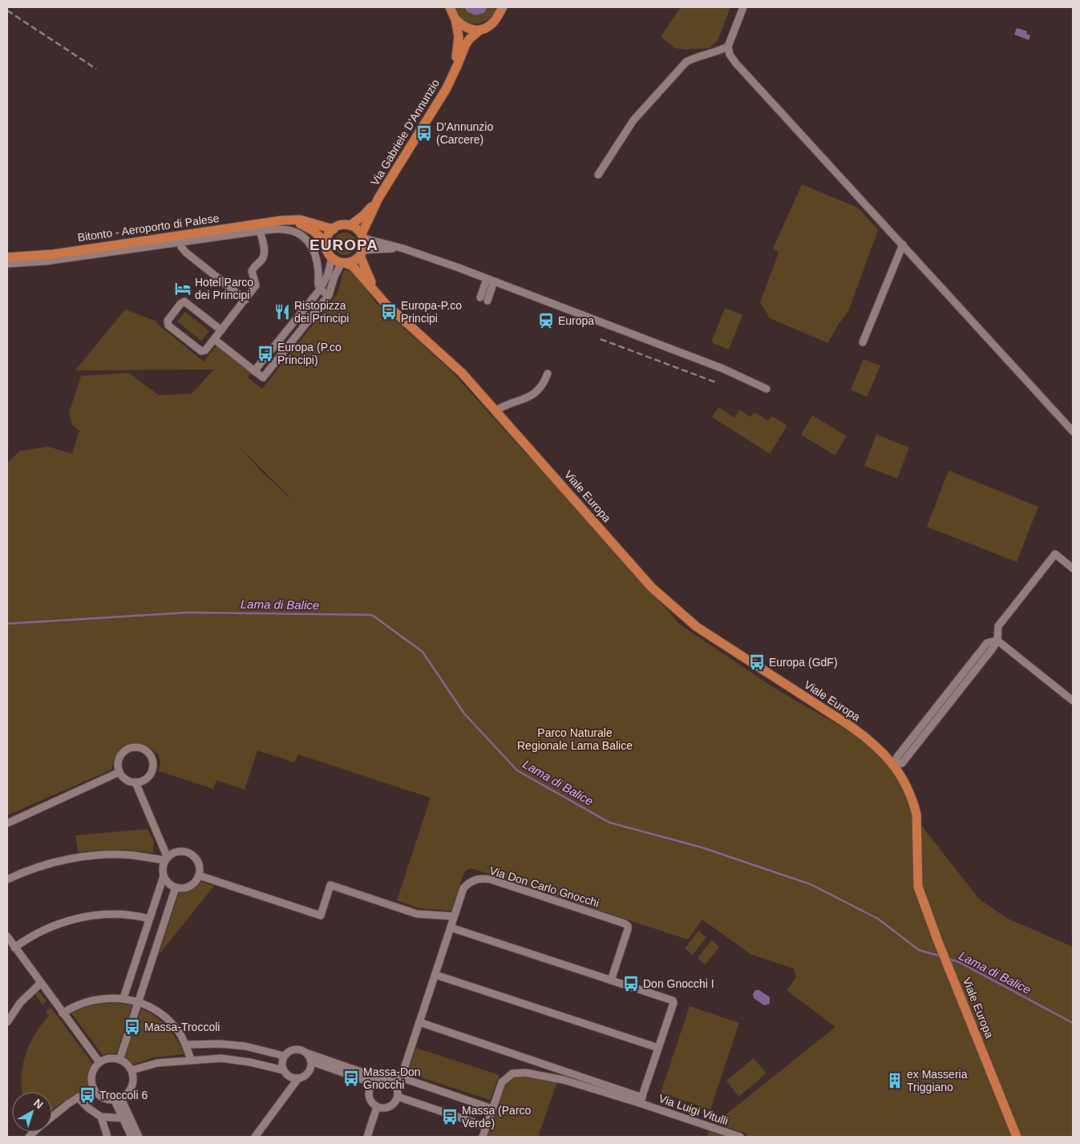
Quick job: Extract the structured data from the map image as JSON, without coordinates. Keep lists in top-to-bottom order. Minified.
{"streets":{"main road":["Via Gabriele D'Annunzio","Bitonto - Aeroporto di Palese","Viale Europa"],"street":["Via Don Carlo Gnocchi","Via Luigi Vitulli"]},"crossings":[["Via Gabriele D'Annunzio","Bitonto - Aeroporto di Palese"],["Via Gabriele D'Annunzio","Viale Europa"],["Bitonto - Aeroporto di Palese","Viale Europa"]],"districts":["EUROPA"],"water":["Lama di Balice"],"parks":["Parco Naturale Regionale Lama Balice"],"places":{"bus stop":["D'Annunzio (Carcere)","Europa-P.co Principi","Europa (P.co Principi)","Europa (GdF)","Don Gnocchi I","Massa-Troccoli","Massa-Don Gnocchi","Troccoli 6","Massa (Parco Verde)"],"hotel":["Hotel Parco dei Principi"],"restaurant":["Ristopizza dei Principi"],"station":["Europa"],"building":["ex Masseria Triggiano"]},"north":"top right"}
